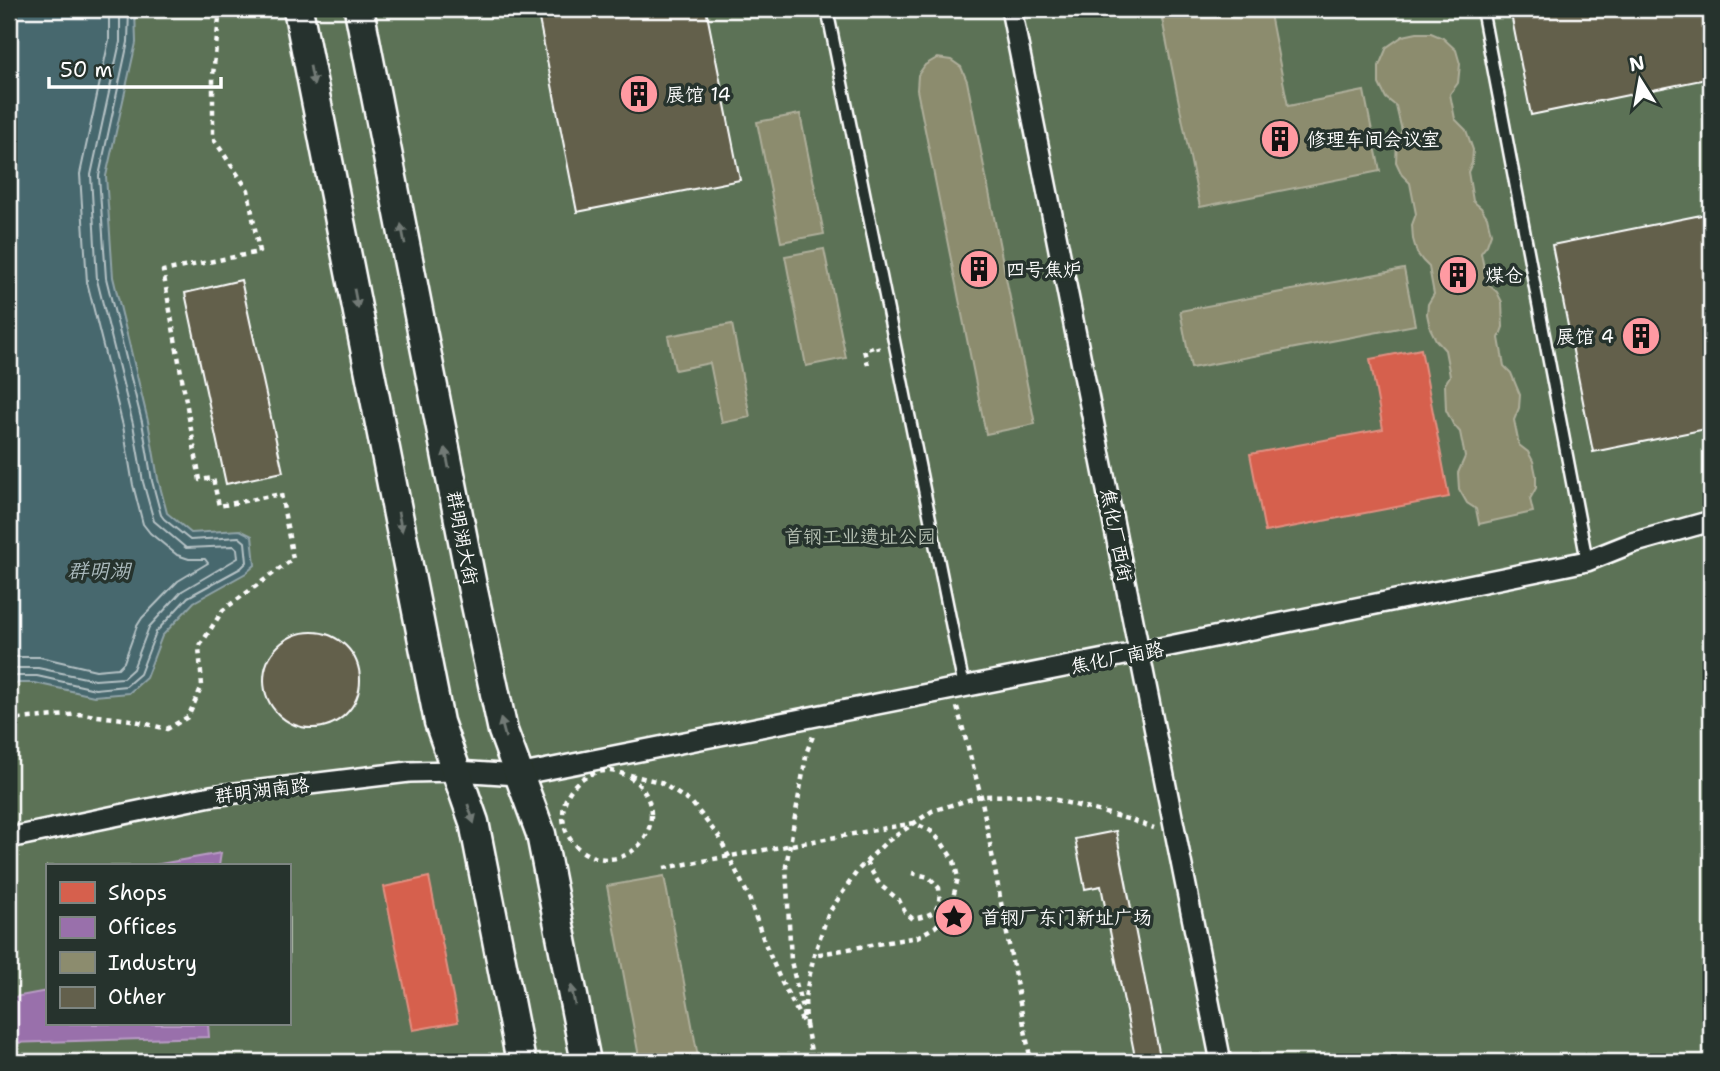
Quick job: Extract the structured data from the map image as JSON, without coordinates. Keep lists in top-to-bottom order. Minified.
{"streets":{"main road":["群明湖大街"],"street":["焦化厂西街","焦化厂南路","群明湖南路"]},"crossings":[["焦化厂西街","焦化厂南路"],["群明湖大街","焦化厂南路"],["群明湖大街","群明湖南路"],["焦化厂南路","群明湖南路"]],"water":["群明湖"],"parks":["首钢工业遗址公园"],"places":{"building":["展馆 14","修理车间会议室","四号焦炉","煤仓","展馆 4"],"place":["首钢厂东门新址广场"]},"legend":["Shops","Offices","Industry","Other"],"scale_bar":"50 m","north":"top"}
